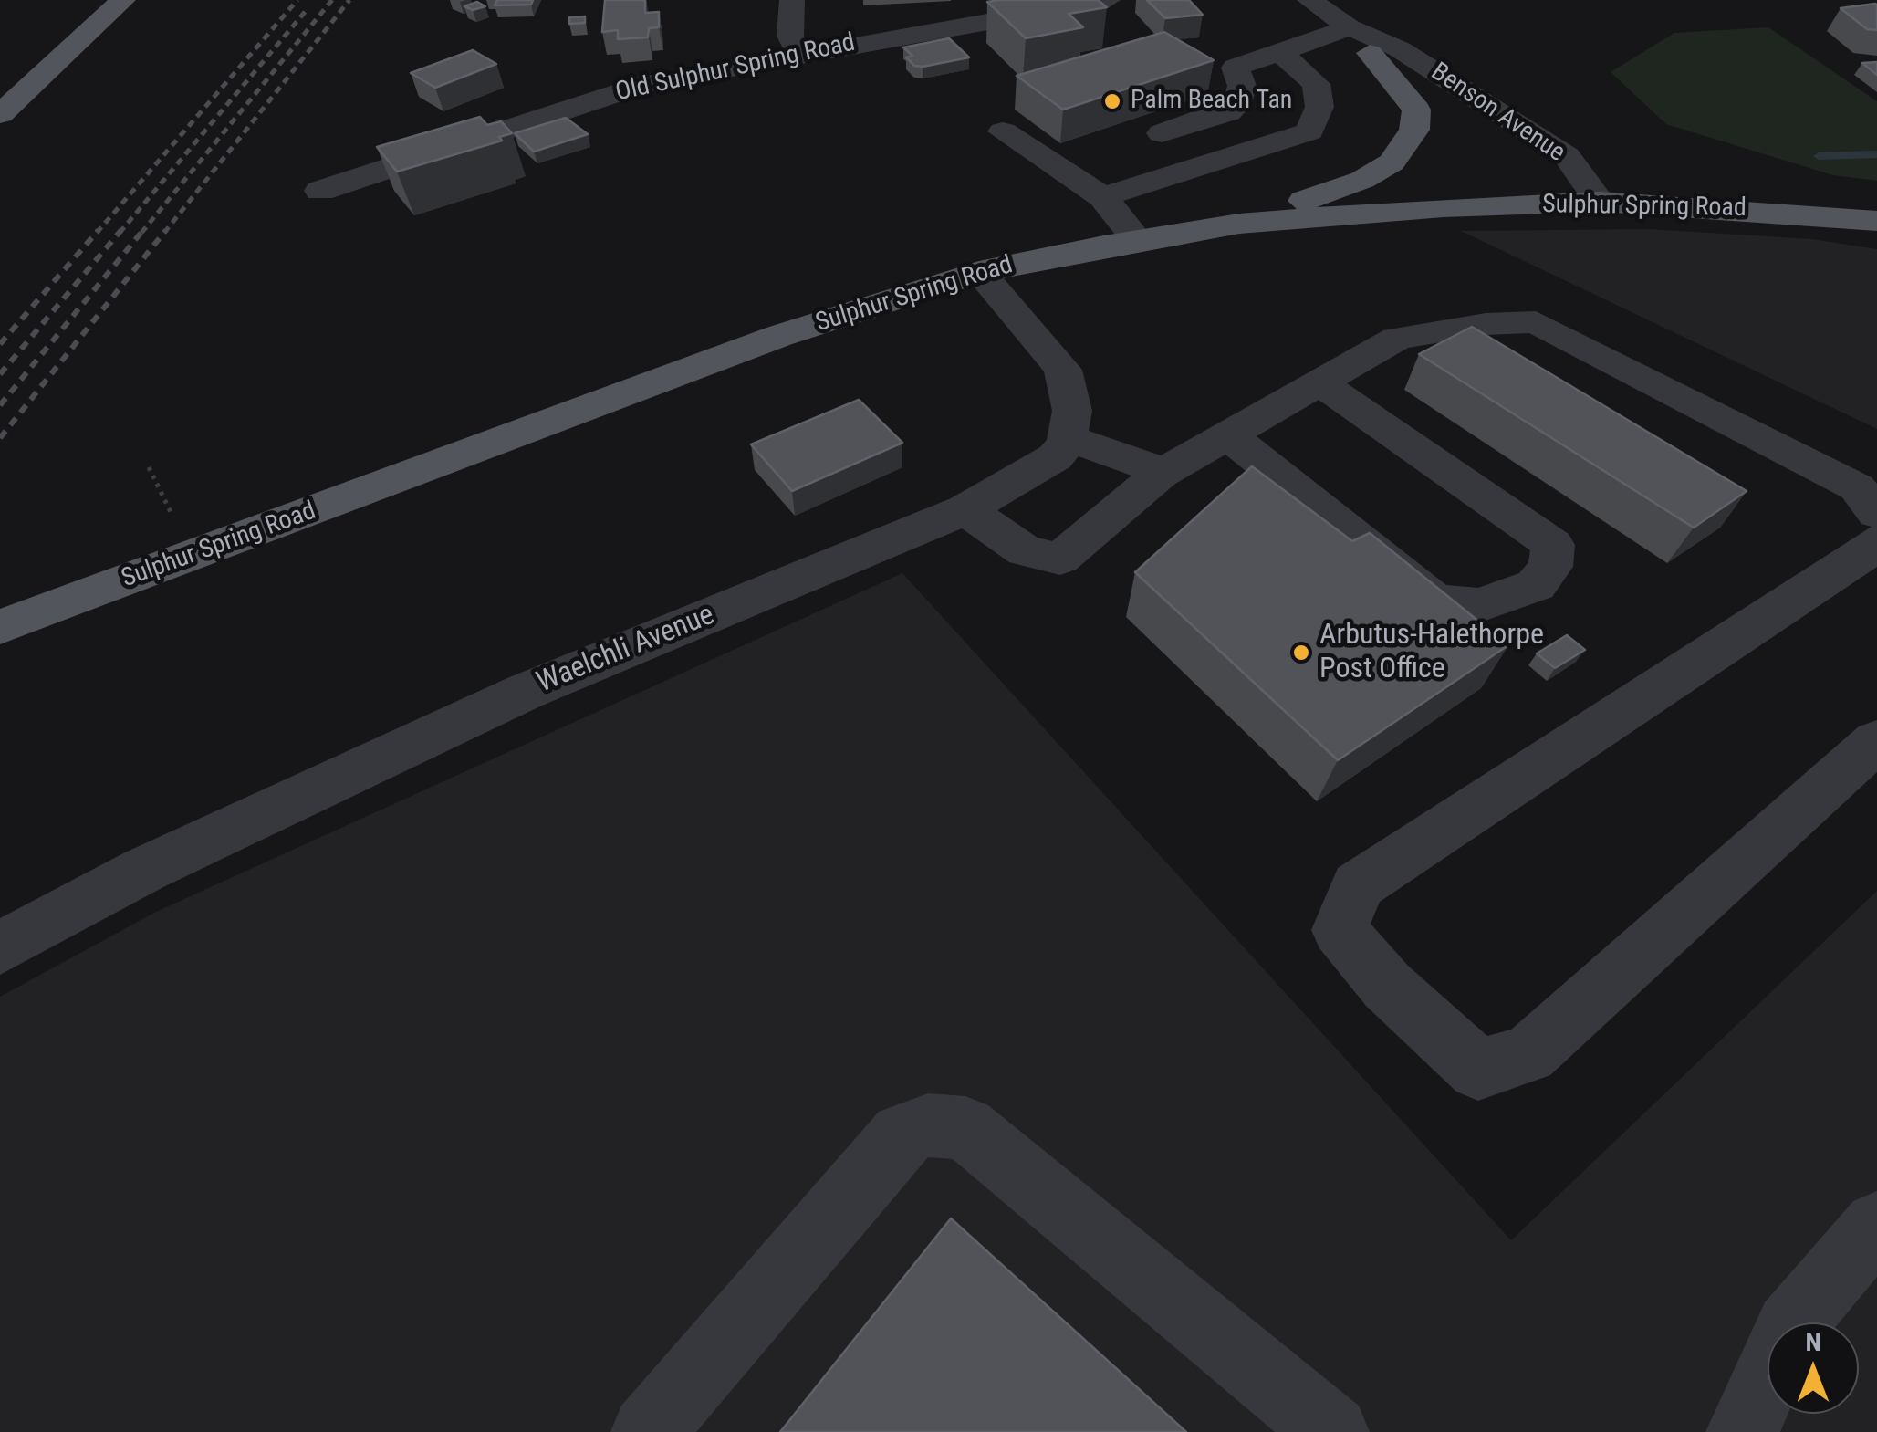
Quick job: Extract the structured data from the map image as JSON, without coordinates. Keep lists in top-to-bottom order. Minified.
{"streets":{"main road":["Sulphur Spring Road"],"street":["Old Sulphur Spring Road","Benson Avenue","Waelchli Avenue"]},"crossings":[["Benson Avenue","Sulphur Spring Road"]],"places":["Palm Beach Tan","Arbutus-Halethorpe Post Office"],"north":"top"}
